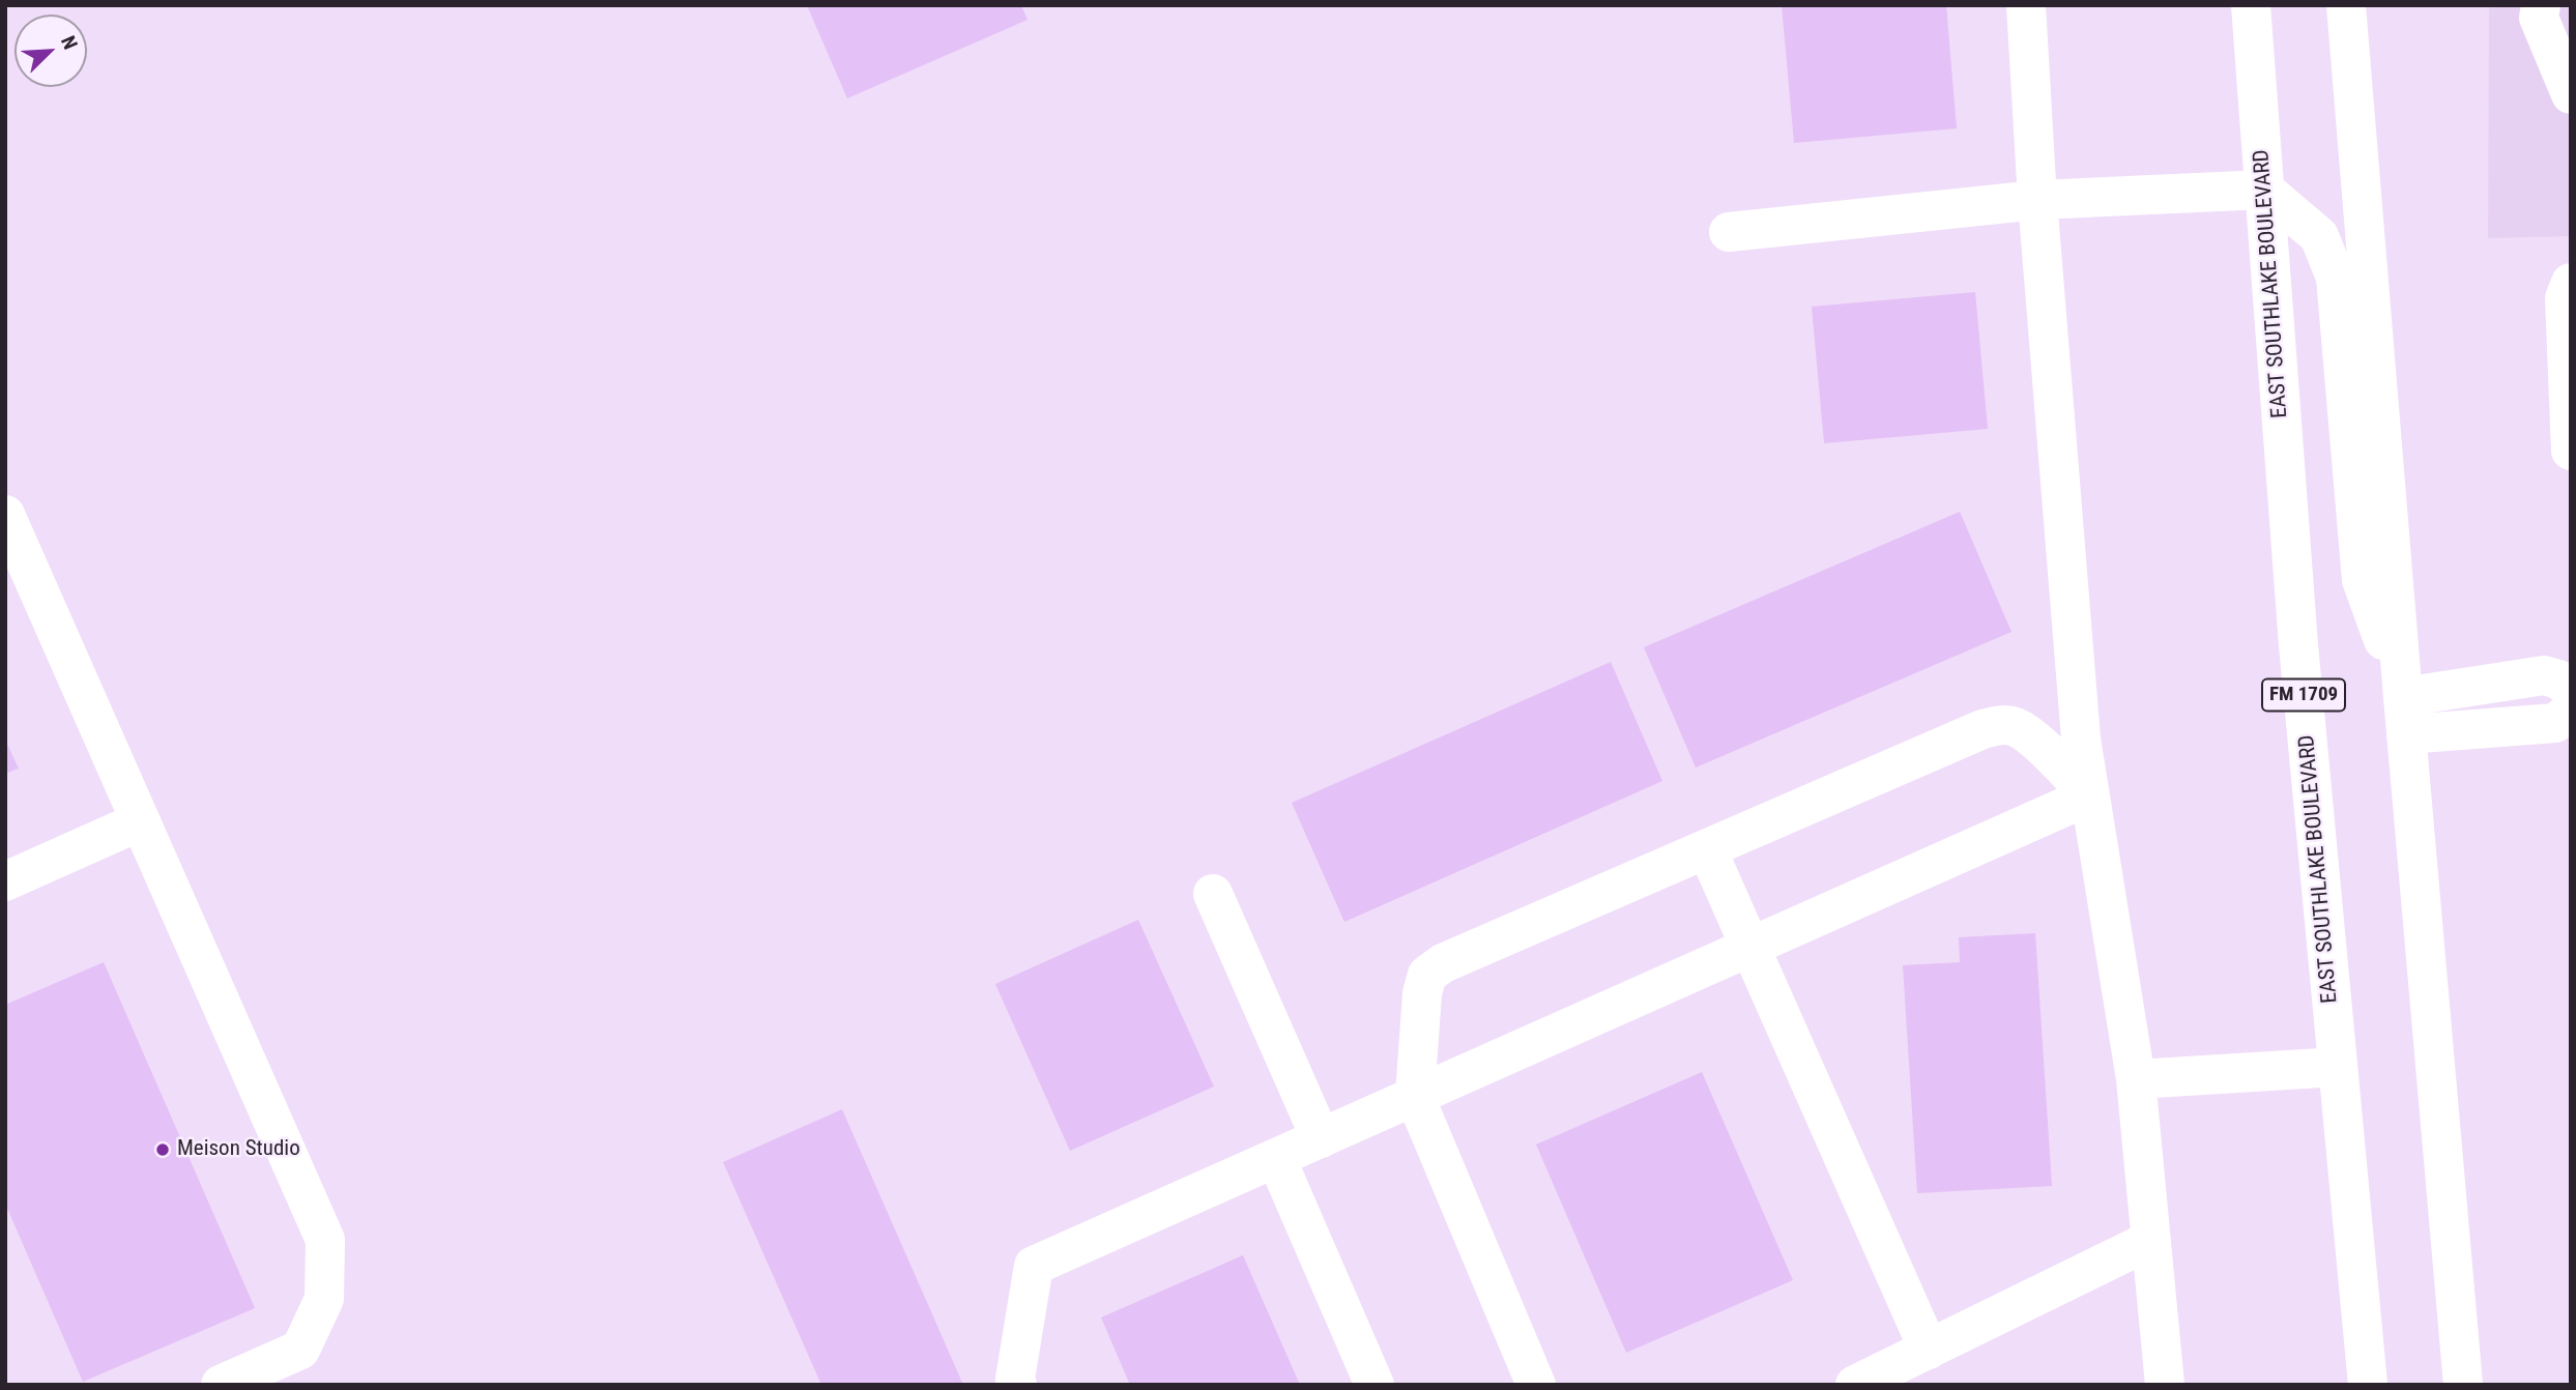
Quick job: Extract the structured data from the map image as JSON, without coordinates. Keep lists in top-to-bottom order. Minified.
{"streets":{"main road":["EAST SOUTHLAKE BOULEVARD","FM 1709"]},"places":["Meison Studio"],"north":"top right"}
